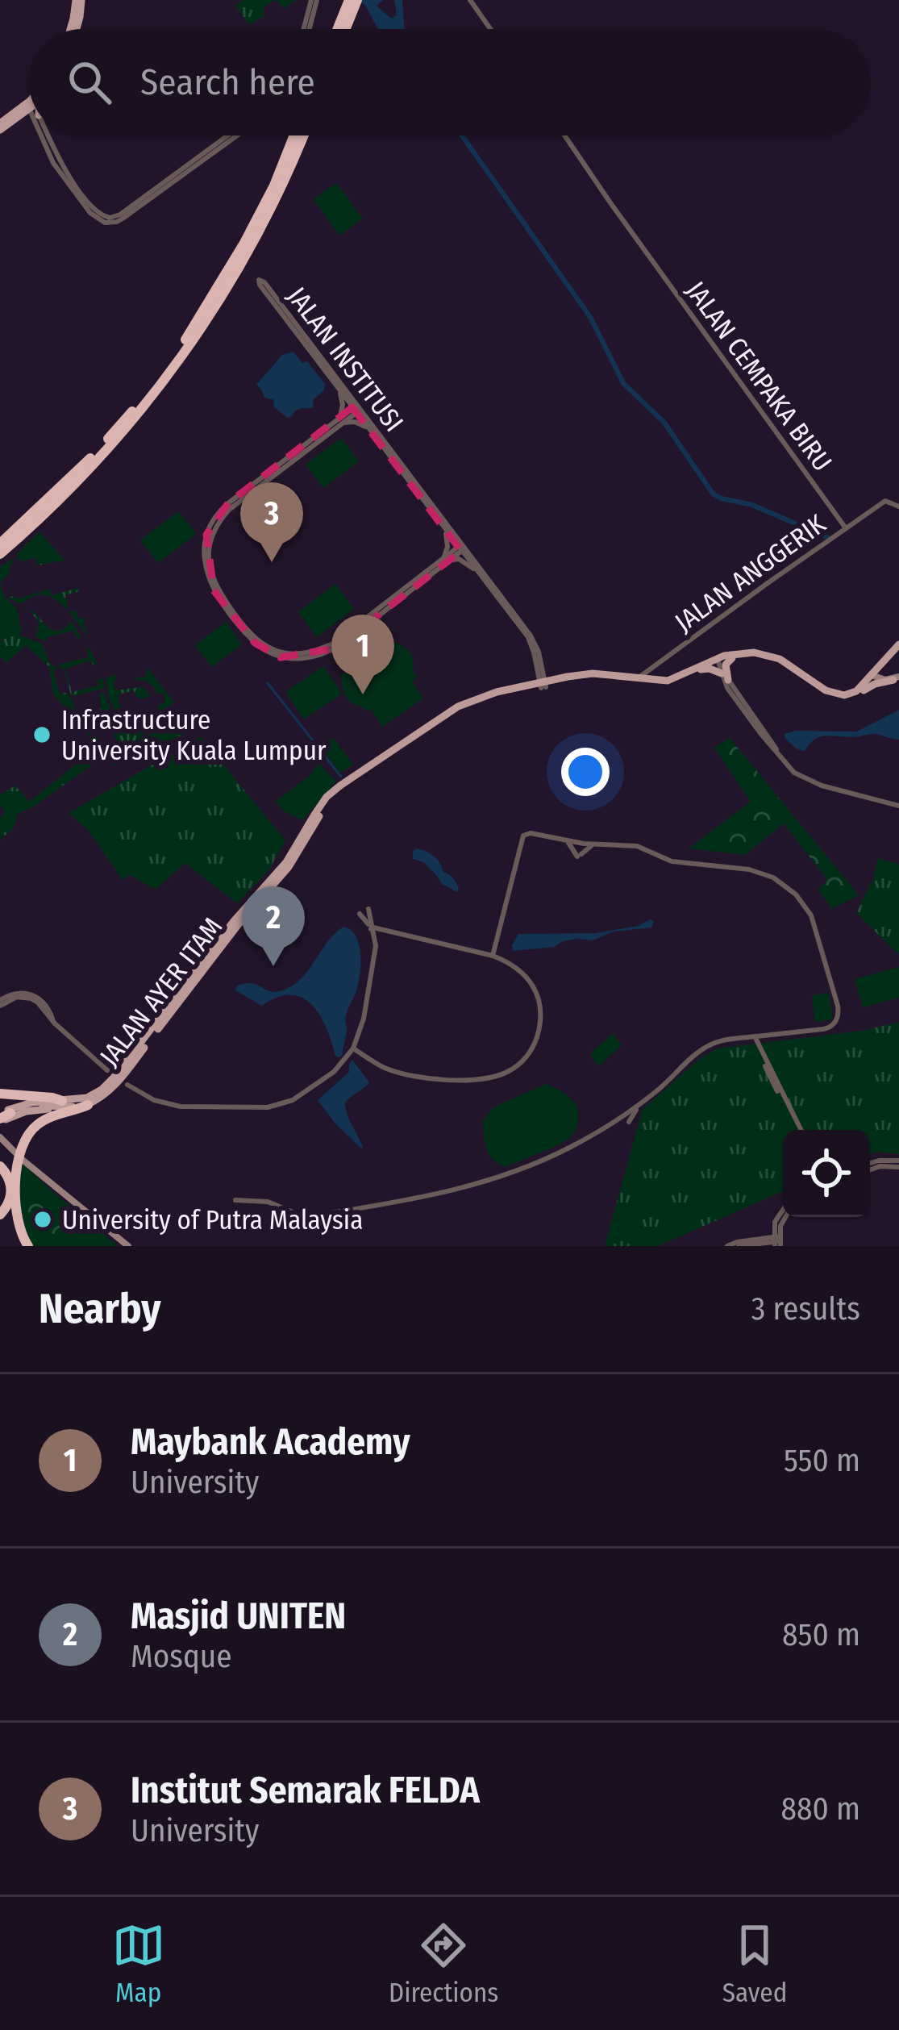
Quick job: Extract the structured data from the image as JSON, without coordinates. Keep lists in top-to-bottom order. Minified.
{"streets":{"main road":["JALAN AYER ITAM"],"street":["JALAN INSTITUSI","JALAN CEMPAKA BIRU","JALAN ANGGERIK"]},"crossings":[["JALAN INSTITUSI","JALAN AYER ITAM"],["JALAN CEMPAKA BIRU","JALAN ANGGERIK"],["JALAN ANGGERIK","JALAN AYER ITAM"]],"places":["Infrastructure University Kuala Lumpur","University of Putra Malaysia"],"page":{"search":"Search here","pins":["3","1","2"],"heading":["Nearby","3 results"],"list":[{"mark":"1","name":"Maybank Academy","note":"University","value":"550 m"},{"mark":"2","name":"Masjid UNITEN","note":"Mosque","value":"850 m"},{"mark":"3","name":"Institut Semarak FELDA","note":"University","value":"880 m"}],"nav":["Map","Directions","Saved"]}}
